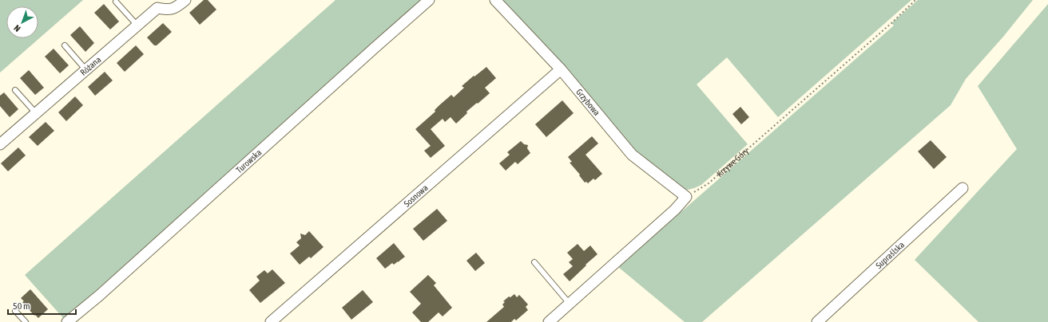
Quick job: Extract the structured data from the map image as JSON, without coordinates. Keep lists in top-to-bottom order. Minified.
{"streets":{"street":["Różana","Grzybowa","Turowska","Sosnowa","Supraślska"],"path":["Krzywe Góry"]},"crossings":[["Grzybowa","Krzywe Góry"],["Grzybowa","Sosnowa"]],"scale_bar":"50 m","north":"bottom left"}
